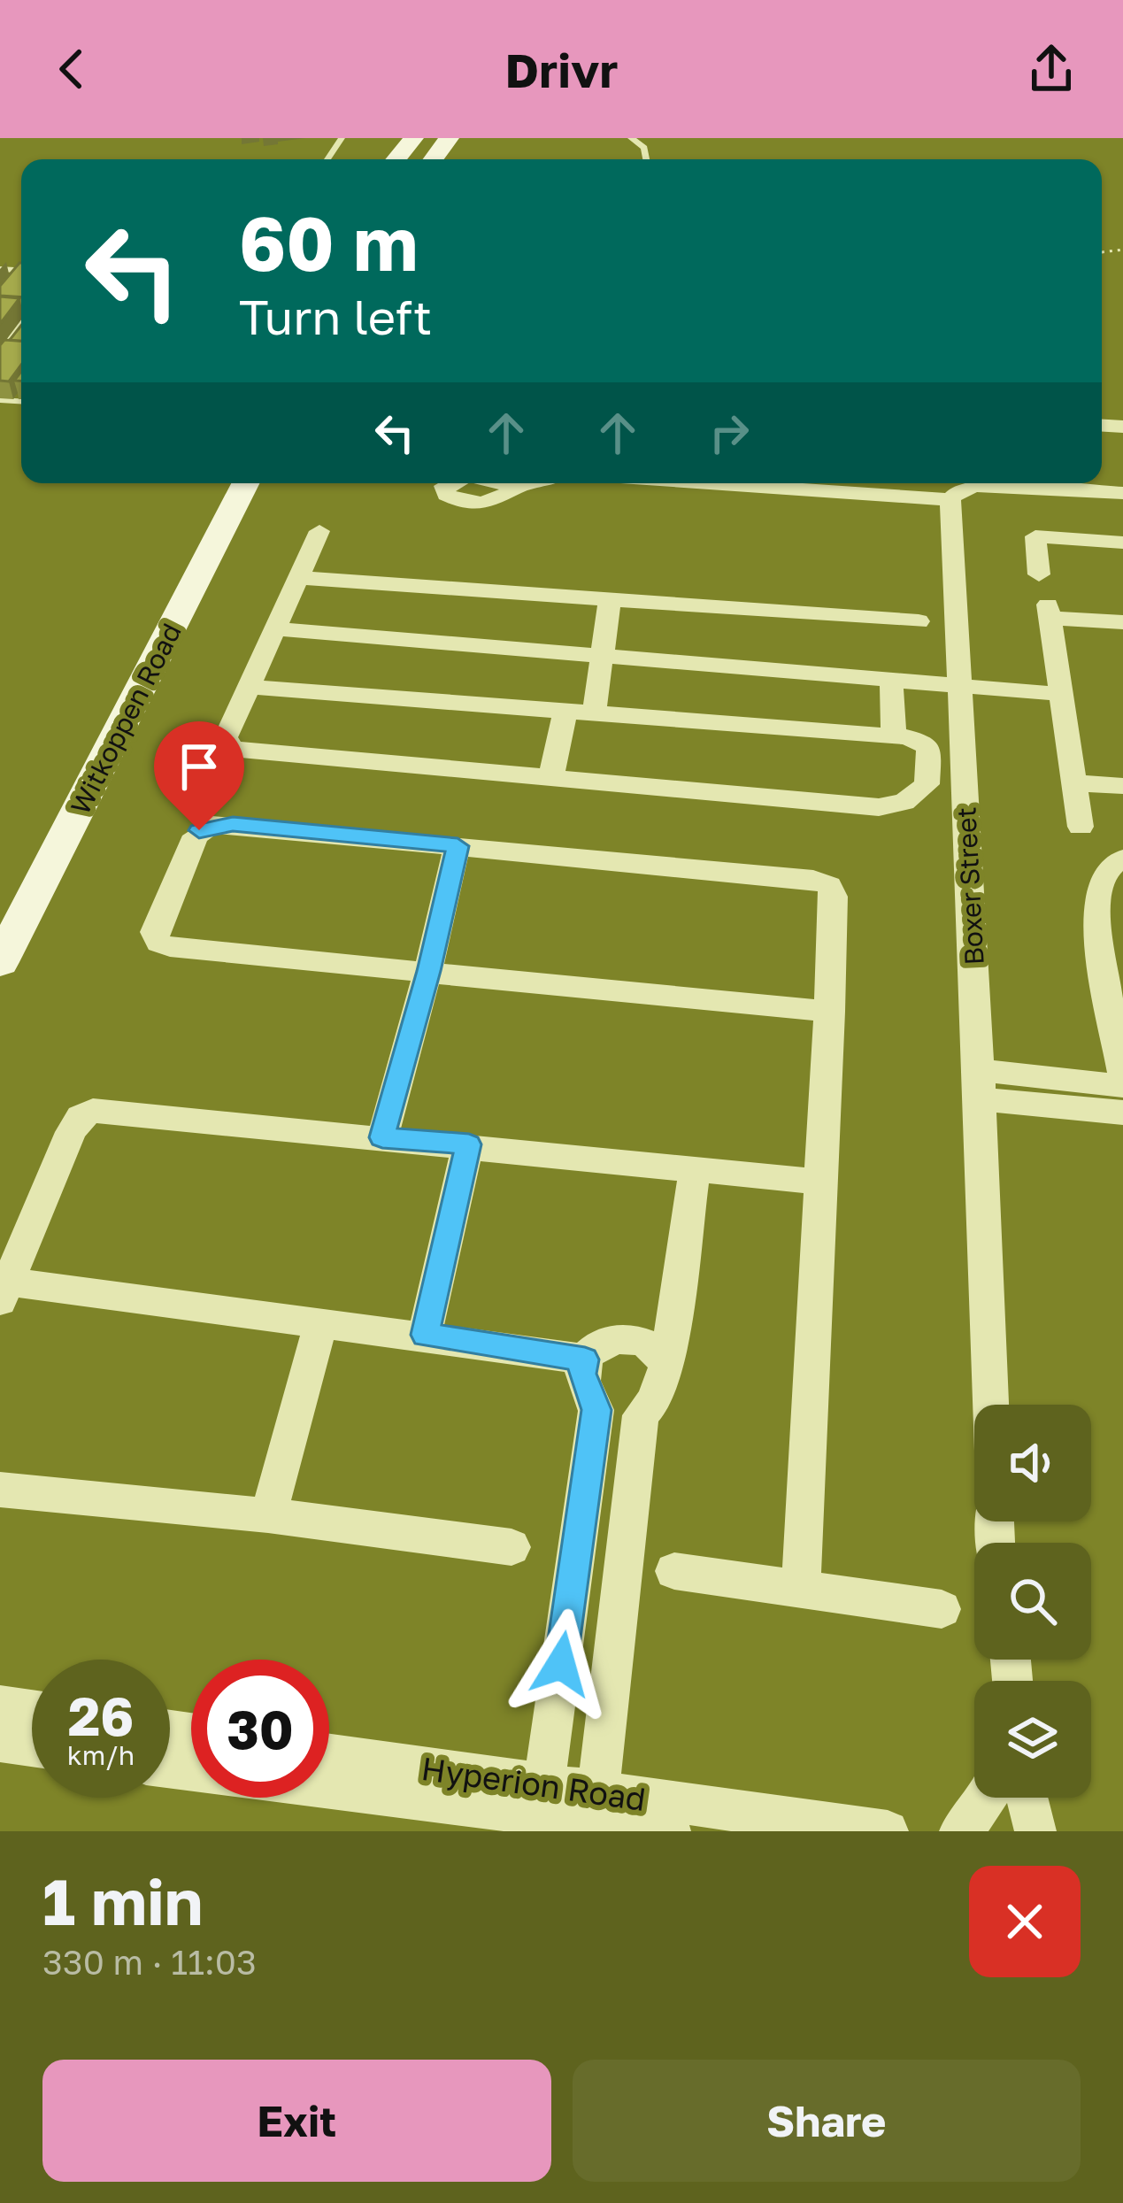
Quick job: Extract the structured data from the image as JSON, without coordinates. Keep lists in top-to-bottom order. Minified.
{"streets":{"main road":["Witkoppen Road"],"street":["Boxer Street","Hyperion Road"]},"page":{"header":"Drivr","turn":["60 m","Turn left"],"speed":"26 km/h","limit":"30","heading":["1 min","330 m · 11:03"],"buttons":["Exit","Share"]}}
